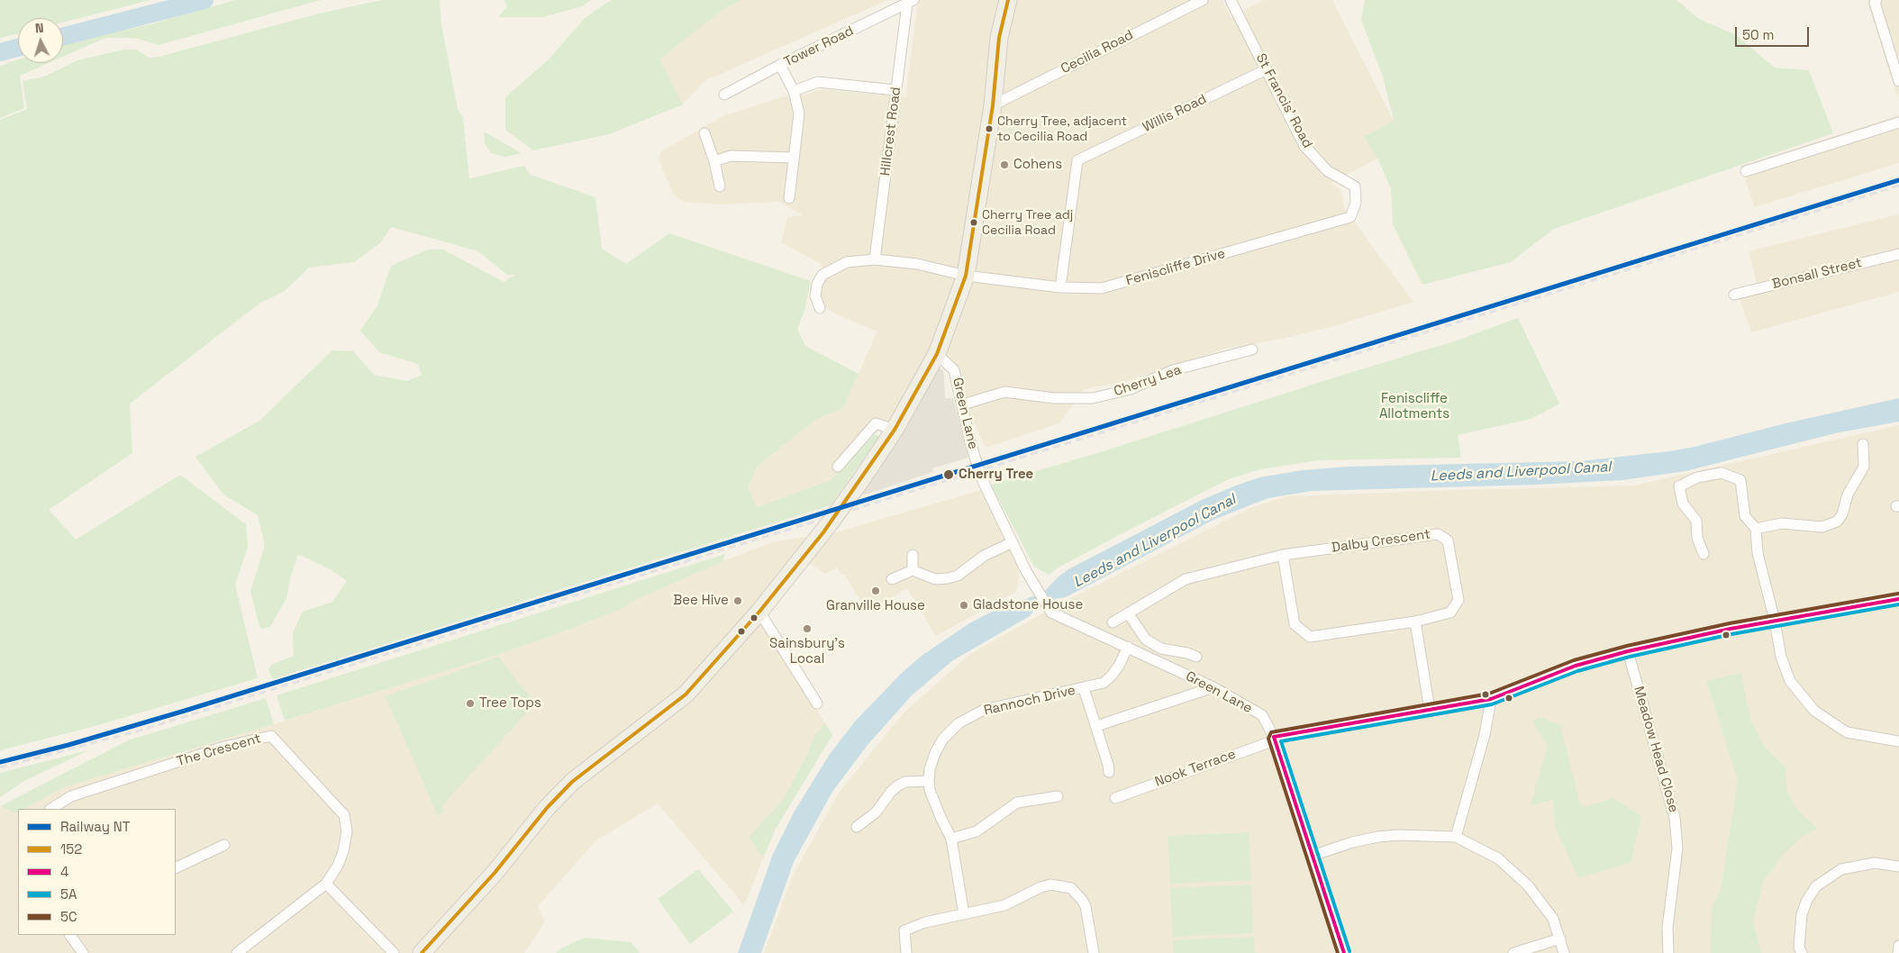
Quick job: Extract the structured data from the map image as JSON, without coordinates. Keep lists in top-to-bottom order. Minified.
{"streets":{"street":["Tower Road","Cecilia Road","St Francis' Road","Willis Road","Hillcrest Road","Feniscliffe Drive","Bonsall Street","Cherry Lea","Green Lane","Dalby Crescent","Rannoch Drive","Meadow Head Close","The Crescent","Nook Terrace"]},"crossings":[["Tower Road","Hillcrest Road"],["St Francis' Road","Willis Road"],["St Francis' Road","Feniscliffe Drive"],["Willis Road","Feniscliffe Drive"],["Hillcrest Road","Feniscliffe Drive"],["Cherry Lea","Green Lane"],["Green Lane","Rannoch Drive"],["Green Lane","Nook Terrace"],["Meadow Head Close","Nook Terrace"]],"water":["Leeds and Liverpool Canal"],"parks":["Feniscliffe Allotments"],"places":["Cherry Tree, adjacent to Cecilia Road","Cohens","Cherry Tree adj Cecilia Road","Cherry Tree","Granville House","Bee Hive","Gladstone House","Sainsbury's Local","Tree Tops"],"lines":["transit line 152","rail line NT","transit line 5C","transit line 4","transit line 5A"],"legend":["Railway NT","152","4","5A","5C"],"scale_bar":"50 m","north":"top"}
